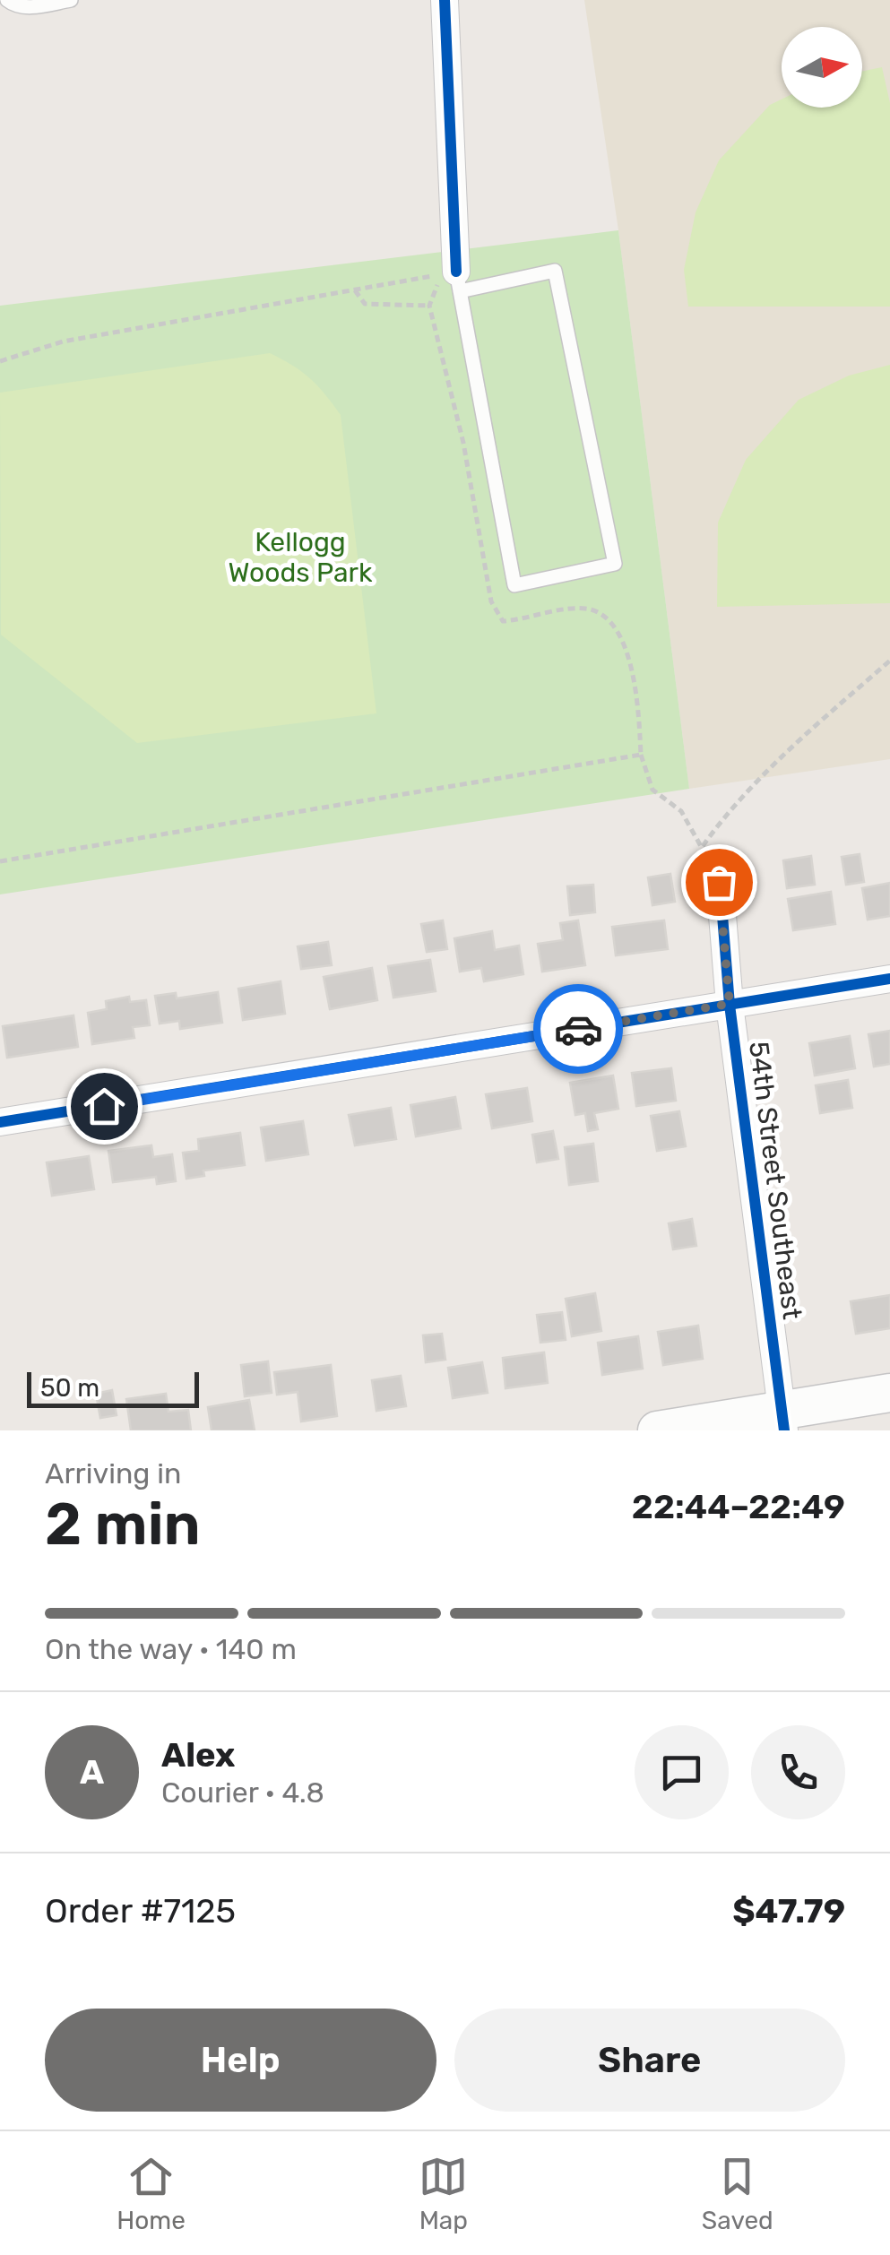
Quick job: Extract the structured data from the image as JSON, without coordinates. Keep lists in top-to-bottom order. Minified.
{"streets":{"street":["54th Street Southeast"]},"parks":["Kellogg Woods Park"],"scale_bar":"50 m","north":"right","page":{"scale":"50 m","heading":["2 min","Arriving in","22:44–22:49"],"panel":["Alex","Courier · 4.8","Order #7125","$47.79"],"bar":"On the way · 140 m","round":"A","buttons":["Help","Share"],"tabs":["Home","Map","Saved"]}}
